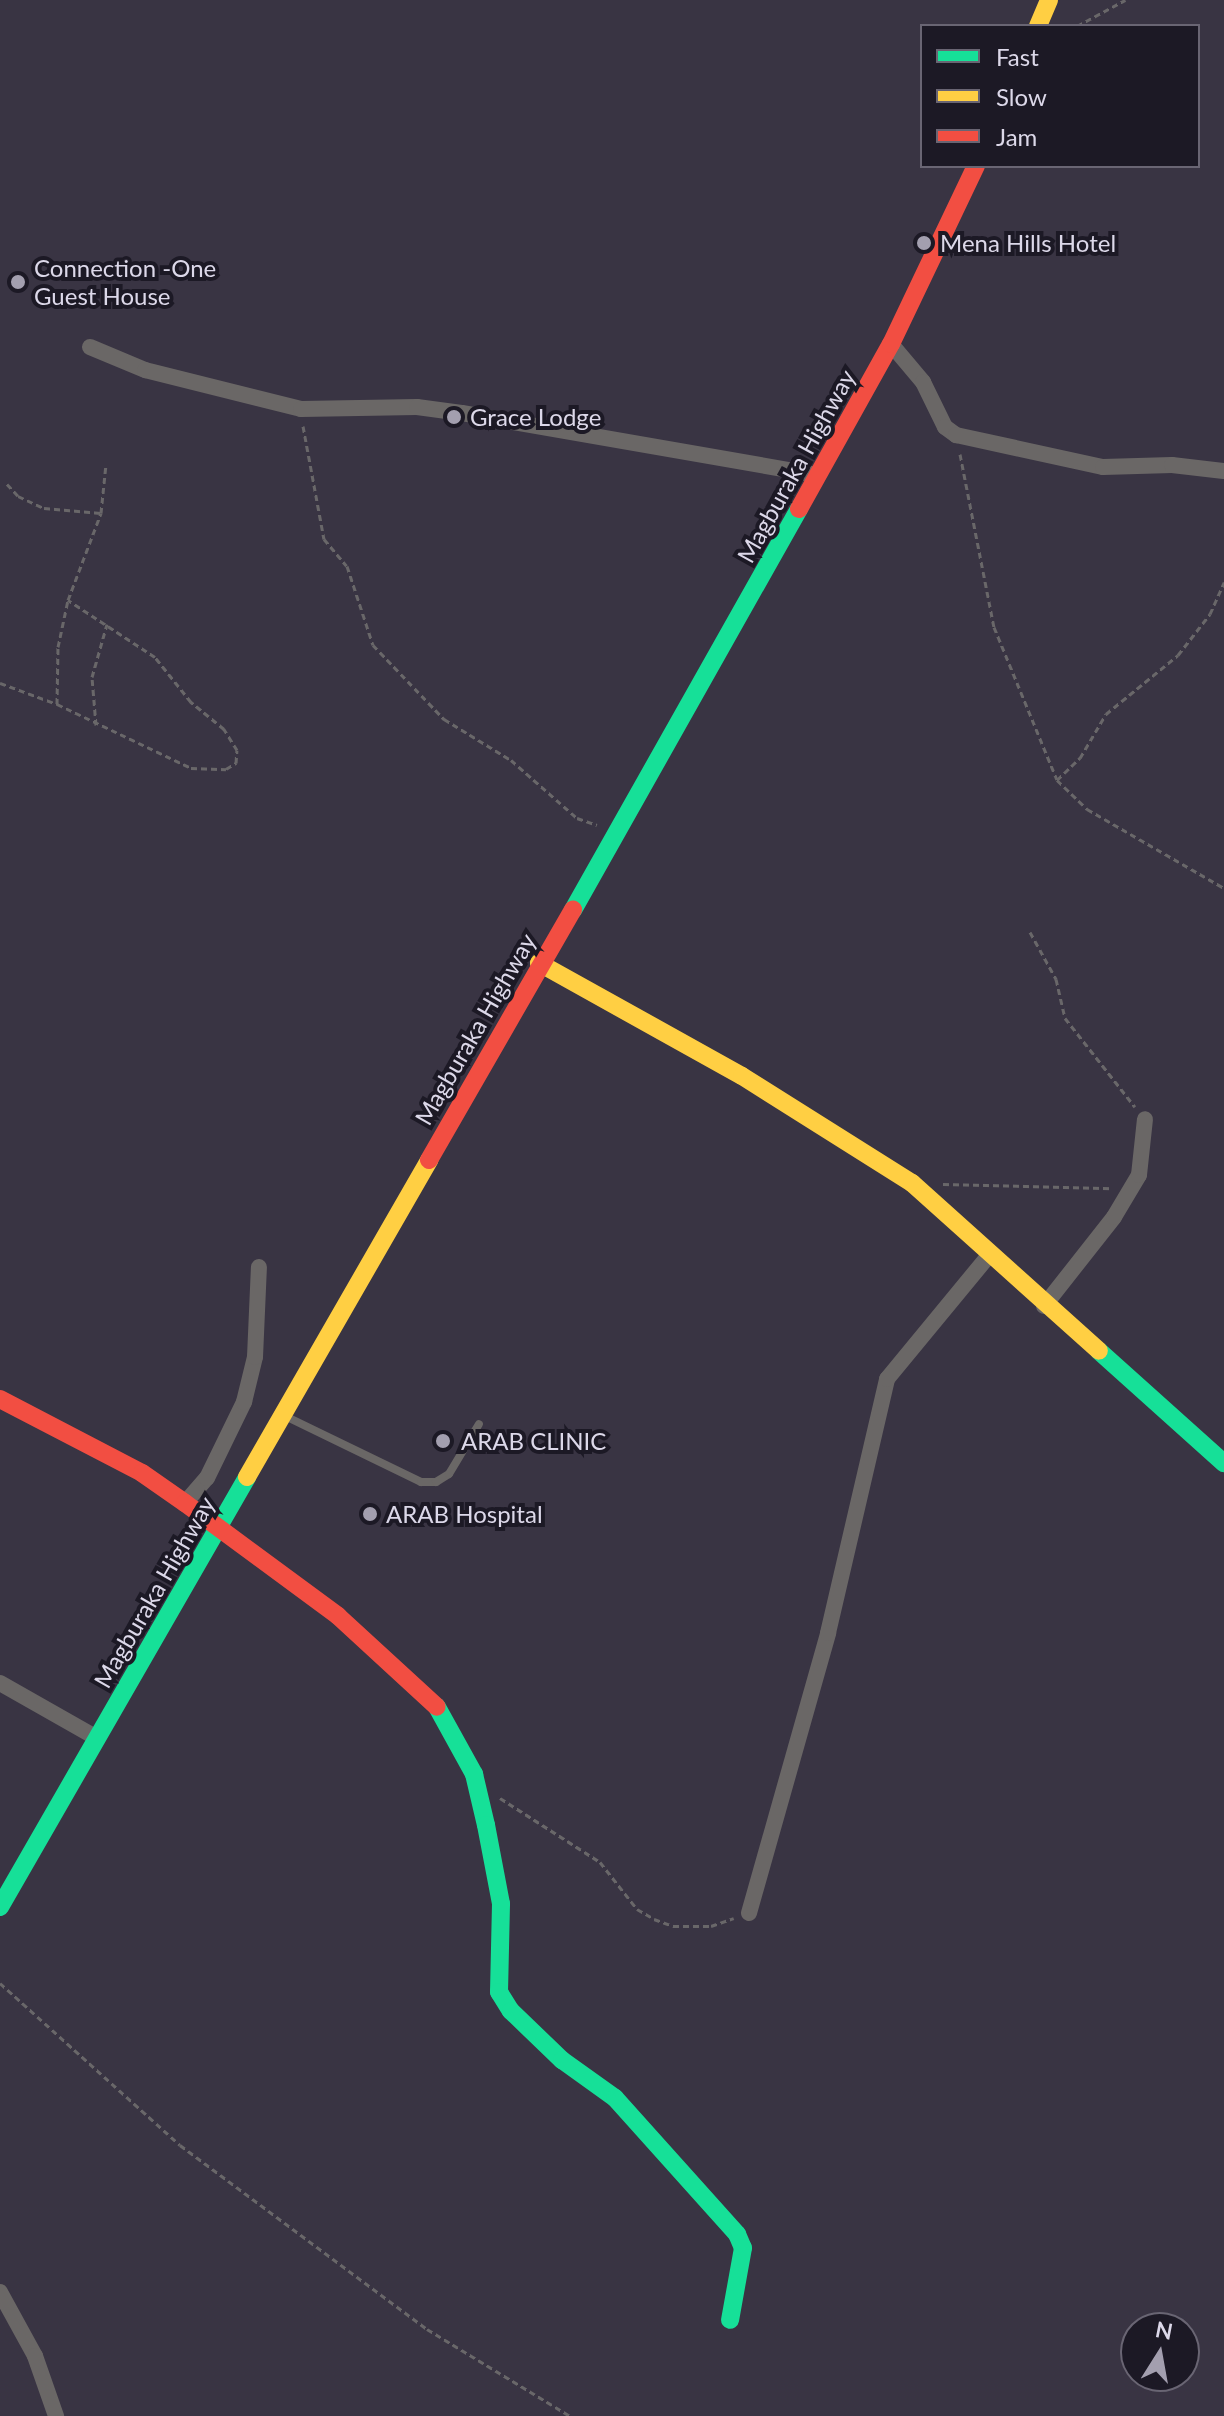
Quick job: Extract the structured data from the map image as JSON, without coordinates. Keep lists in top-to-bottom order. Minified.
{"streets":{"street":["Magburaka Highway"]},"places":["Mena Hills Hotel","Connection -One Guest House","Grace Lodge","ARAB CLINIC","ARAB Hospital"],"legend":["Fast","Slow","Jam"],"north":"top"}
